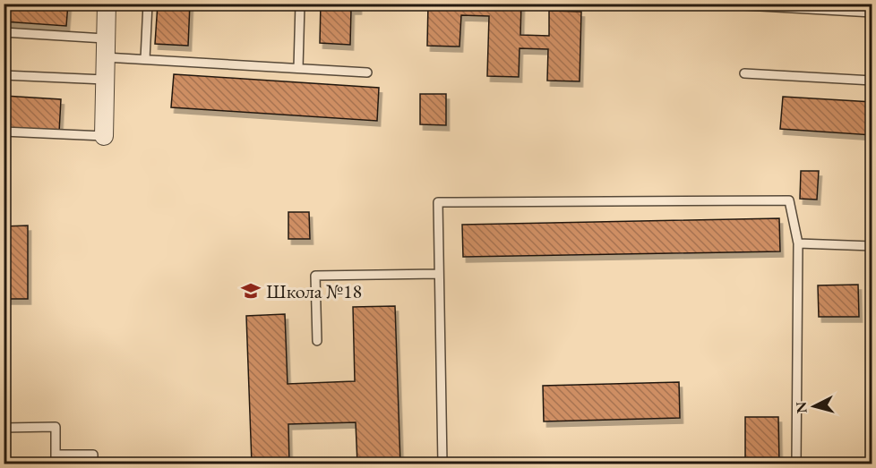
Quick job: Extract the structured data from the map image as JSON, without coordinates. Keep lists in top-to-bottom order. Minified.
{"places":{"school or university":["Школа №18"]},"north":"left"}
